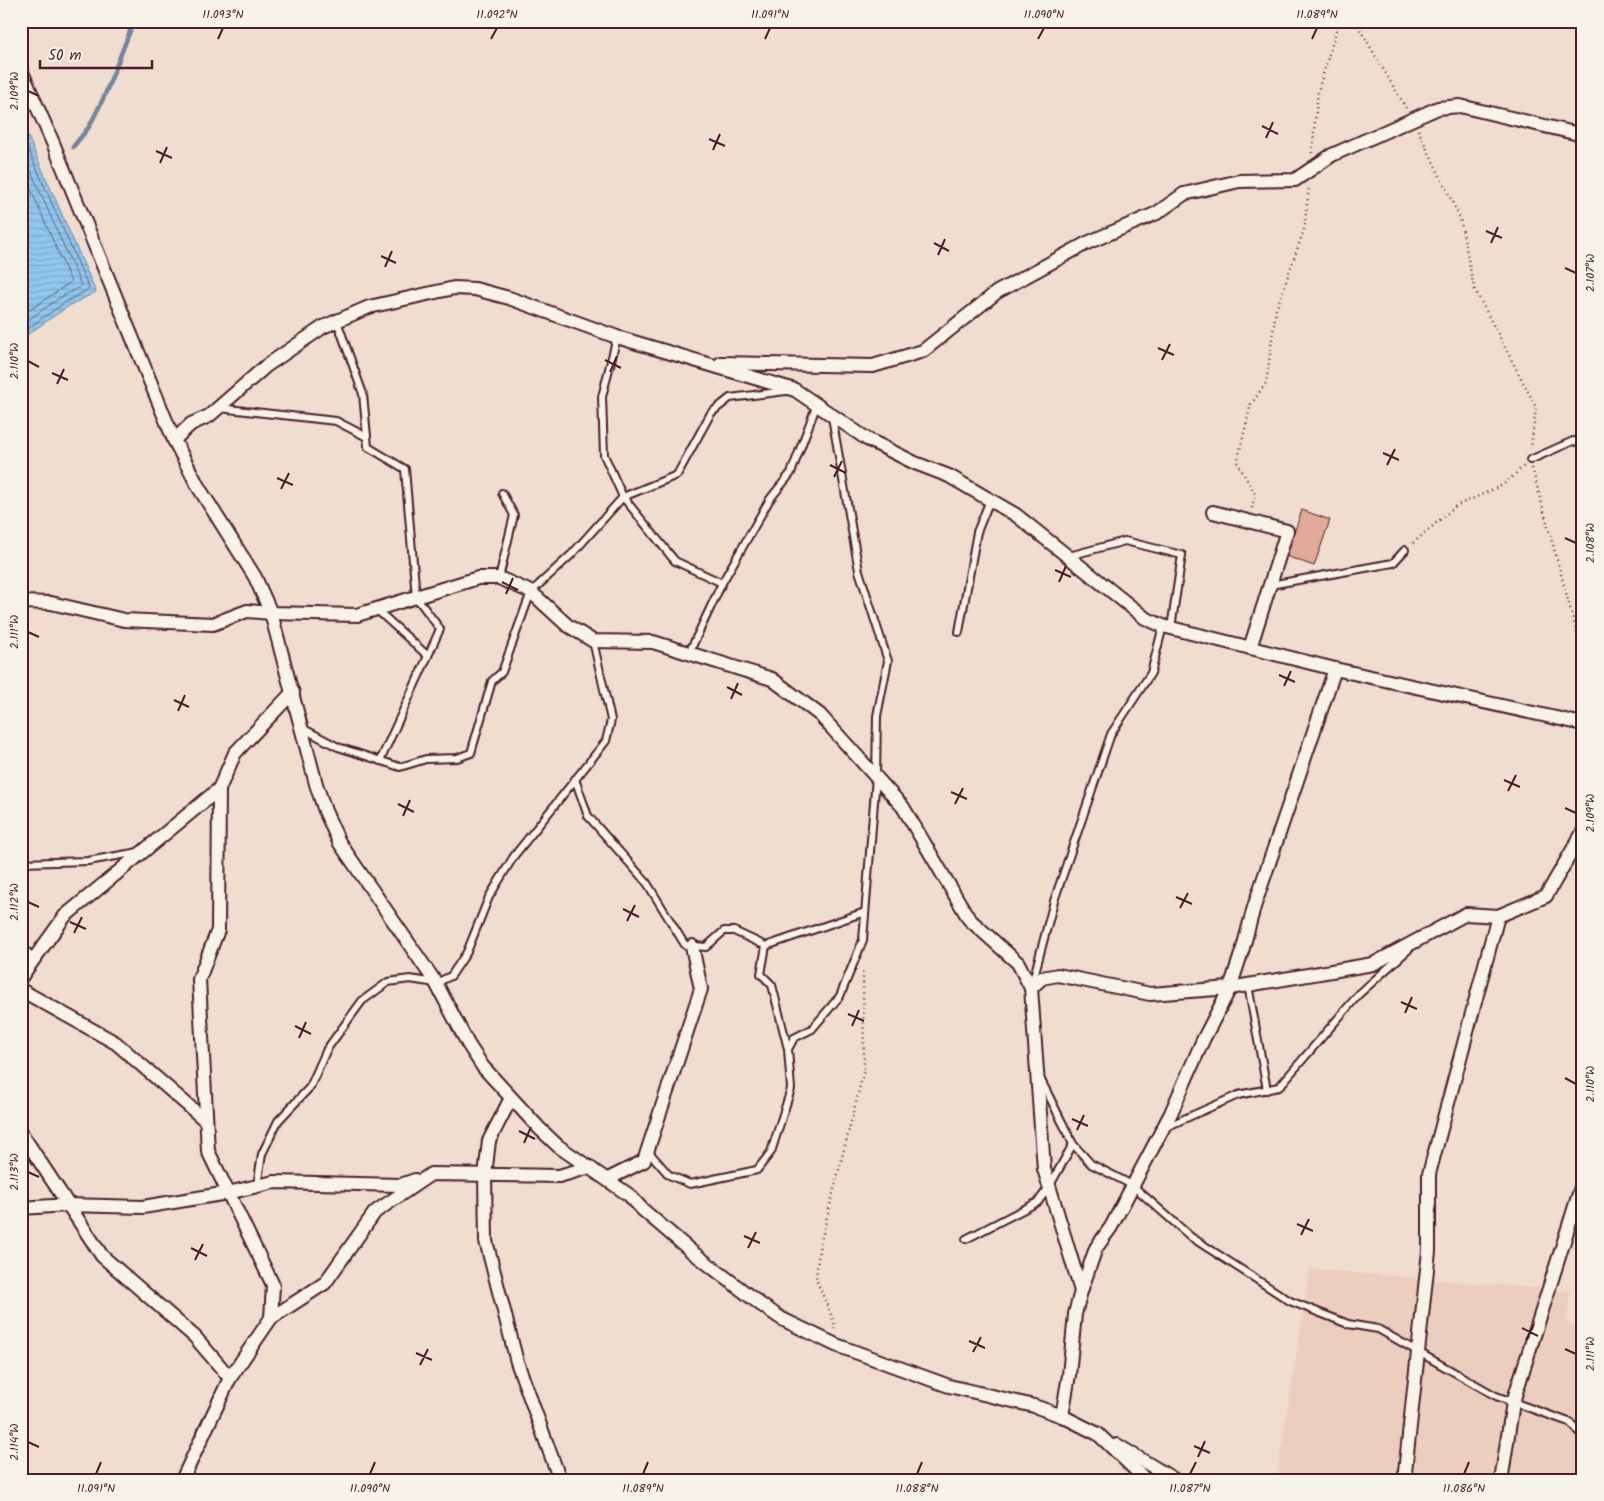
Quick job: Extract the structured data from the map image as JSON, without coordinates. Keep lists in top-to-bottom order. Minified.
{"scale_bar":"50 m","coordinates":["11.093°N","11.092°N","11.091°N","11.090°N","11.089°N","2.109°W","2.107°W","2.110°W","2.108°W","2.111°W","2.112°W","2.113°W","2.114°W","11.088°N","11.087°N","11.086°N"]}
